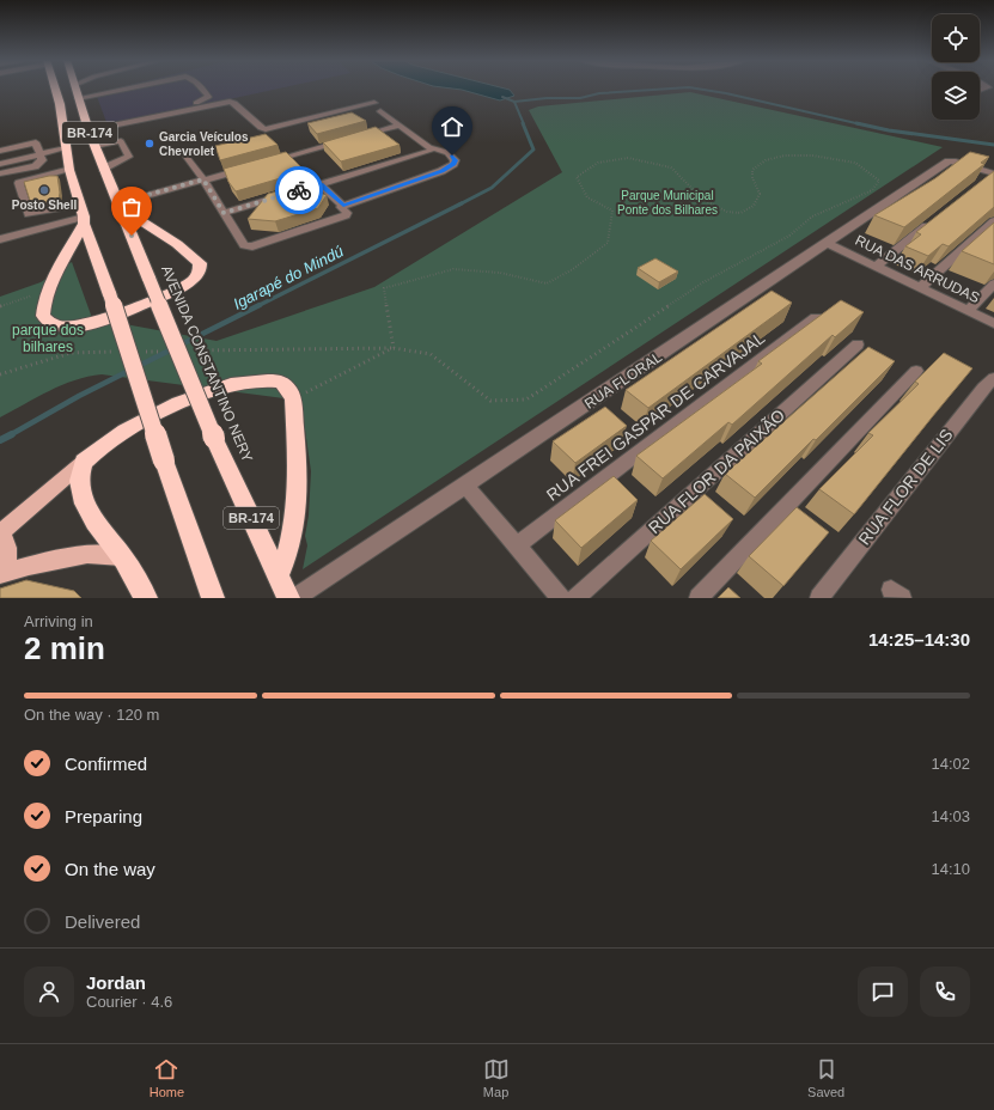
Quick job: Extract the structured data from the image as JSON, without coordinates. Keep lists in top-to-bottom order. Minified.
{"streets":{"highway":["BR-174","AVENIDA CONSTANTINO NERY"],"street":["RUA DAS ARRUDAS","RUA FLORAL","RUA FREI GASPAR DE CARVAJAL","RUA FLOR DA PAIXÃO","RUA FLOR DE LIS"]},"crossings":[["RUA DAS ARRUDAS","RUA FLORAL"]],"water":["Igarapé do Mindú"],"parks":["Parque Municipal Ponte dos Bilhares","parque dos bilhares"],"places":["Garcia Veículos Chevrolet","Posto Shell"],"page":{"heading":["2 min","Arriving in","14:25–14:30"],"panel":["Jordan","Courier · 4.6"],"bar":"On the way · 120 m","list":[["Confirmed","14:02"],["Preparing","14:03"],["On the way","14:10"],"Delivered"],"tabs":["Home","Map","Saved"]}}
